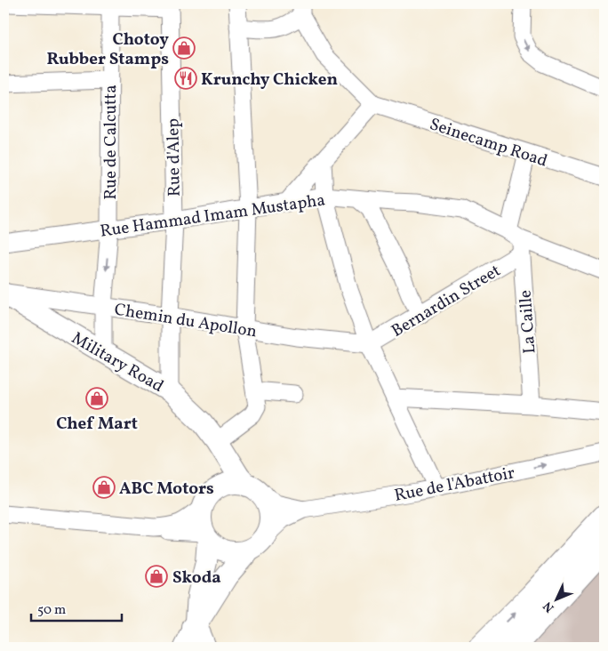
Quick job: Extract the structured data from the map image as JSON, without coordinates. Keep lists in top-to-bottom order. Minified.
{"streets":{"main road":["Military Road"],"street":["Seinecamp Road","Rue de Calcutta","Rue d'Alep","Rue Hammad Imam Mustapha","Bernardin Street","Chemin du Apollon","La Caille","Rue de l'Abattoir"]},"crossings":[["Seinecamp Road","La Caille"],["Rue de Calcutta","Rue Hammad Imam Mustapha"],["Rue de Calcutta","Chemin du Apollon"],["Rue de Calcutta","Military Road"],["Rue d'Alep","Rue Hammad Imam Mustapha"],["Rue d'Alep","Chemin du Apollon"],["Rue d'Alep","Military Road"],["Rue Hammad Imam Mustapha","Bernardin Street"],["Rue Hammad Imam Mustapha","La Caille"],["Bernardin Street","Chemin du Apollon"],["Bernardin Street","La Caille"],["Chemin du Apollon","Military Road"],["Military Road","Rue de l'Abattoir"]],"places":{"shop":["Chotoy Rubber Stamps","Chef Mart","ABC Motors","Skoda"],"restaurant":["Krunchy Chicken"]},"scale_bar":"50 m","north":"bottom left"}
